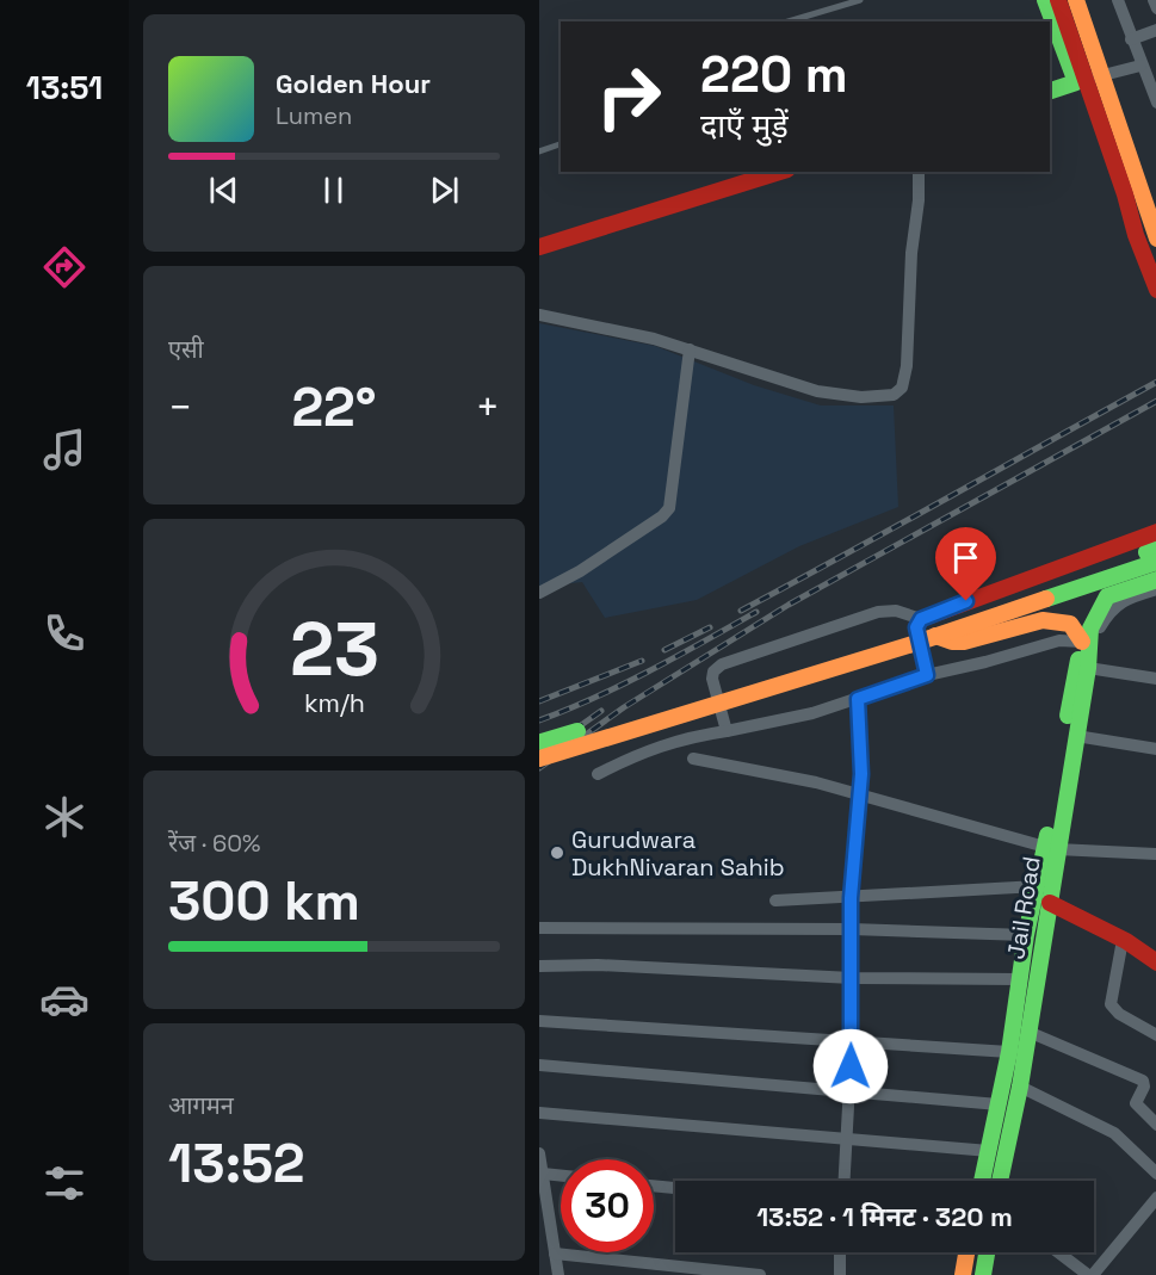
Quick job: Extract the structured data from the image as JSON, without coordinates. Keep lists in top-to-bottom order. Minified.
{"streets":{"street":["Jail Road"]},"places":["Gurudwara DukhNivaran Sahib"],"page":{"tabs":"13:51","turn":["220 m","दाएँ मुड़ें"],"song":["Golden Hour","Lumen"],"tile":["एसी",["रेंज · 60%","300 km"],["आगमन","13:52"]],"heat":["−","22°","+"],"limit":"30","trip":"13:52 · 1 मिनट · 320 m","gauge":["23","km/h"]}}
